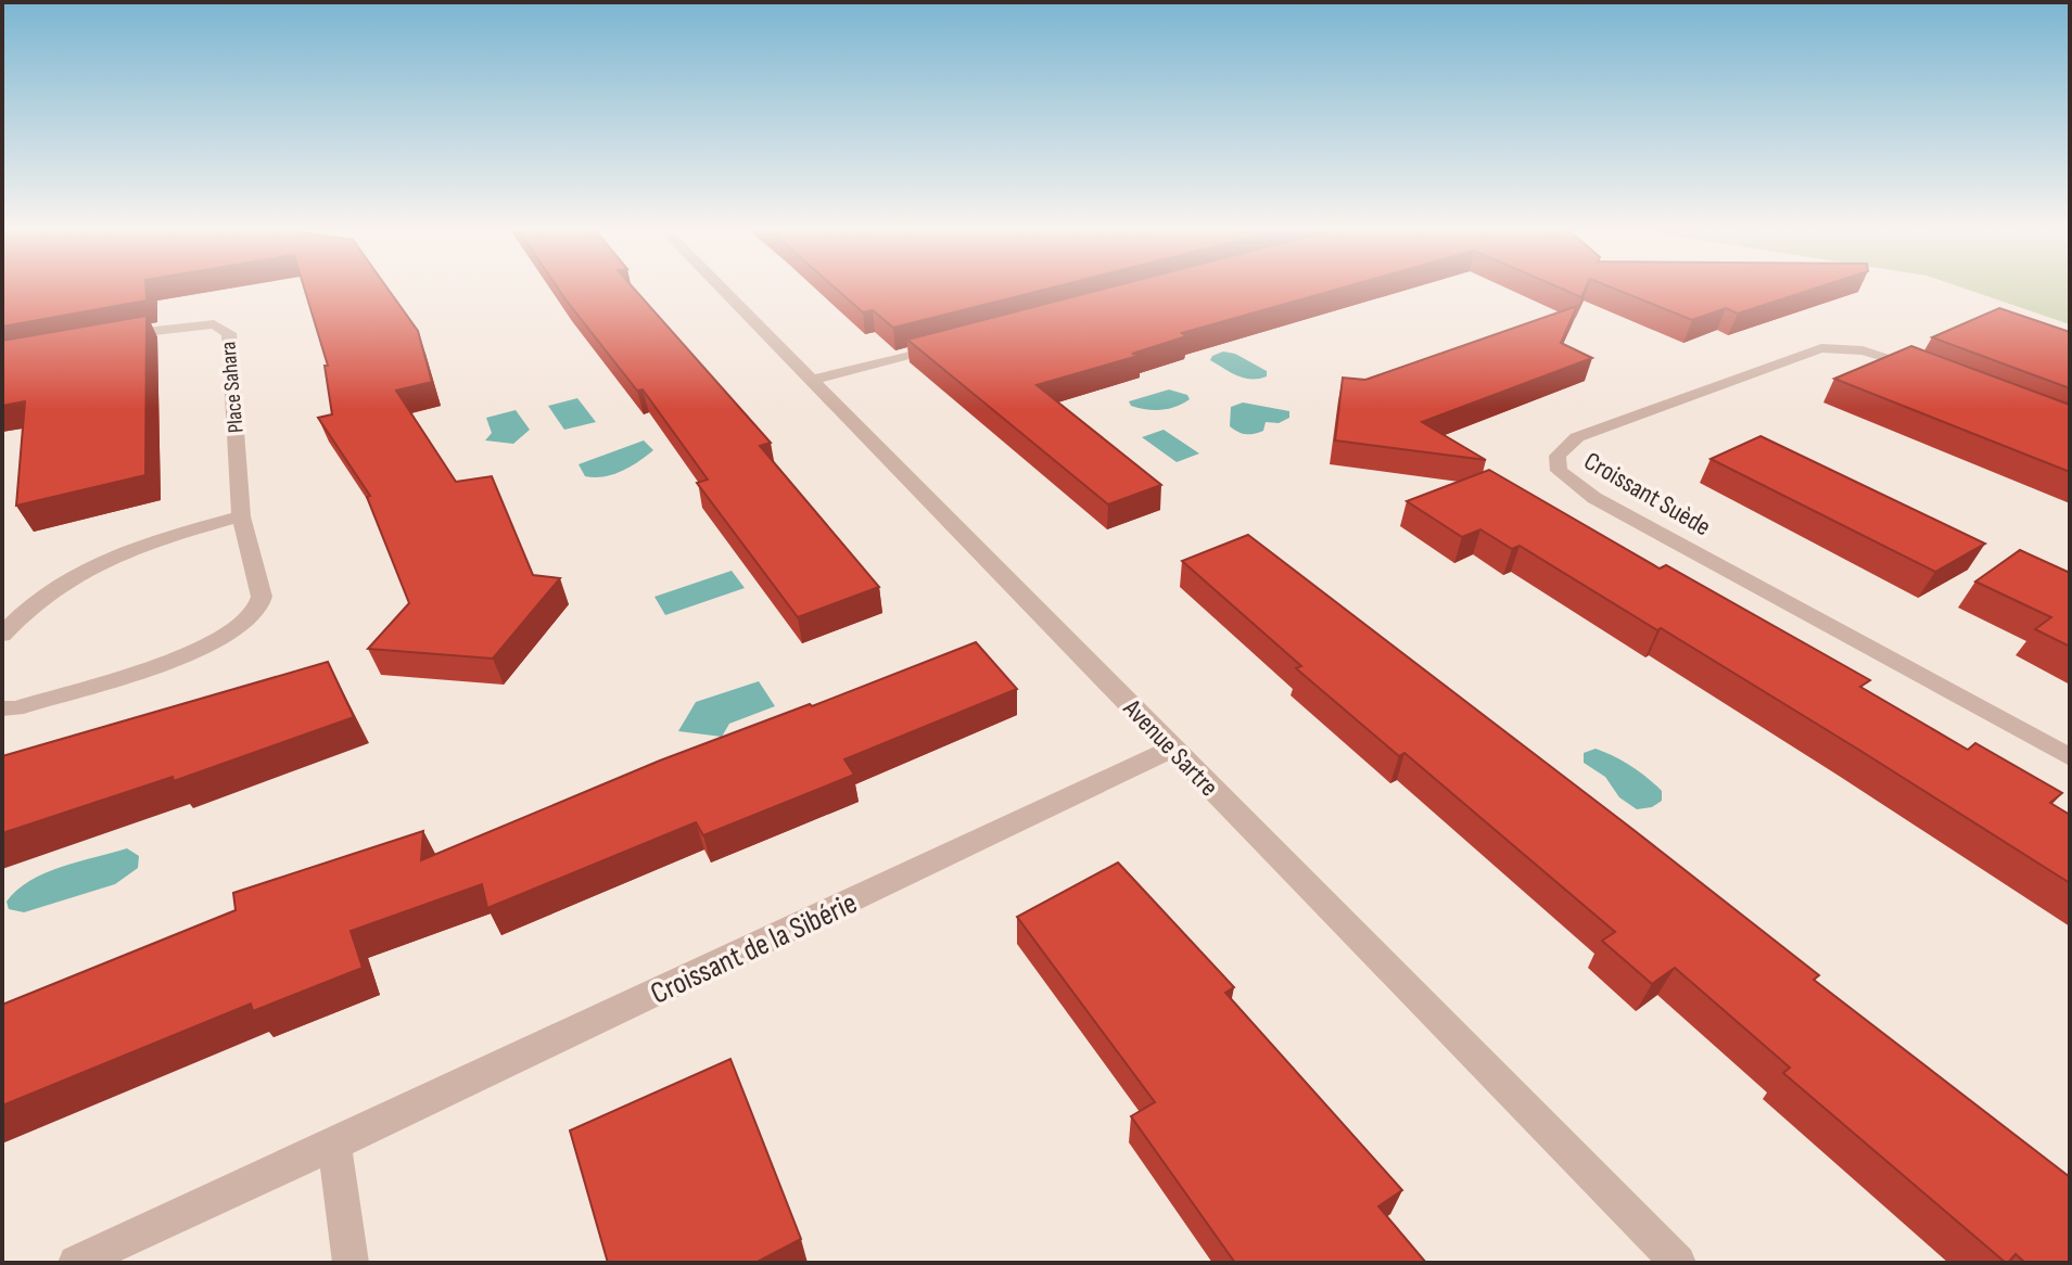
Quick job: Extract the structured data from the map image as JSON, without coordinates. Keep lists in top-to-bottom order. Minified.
{"streets":{"street":["Place Sahara","Croissant Suède","Avenue Sartre","Croissant de la Sibérie"]},"crossings":[["Avenue Sartre","Croissant de la Sibérie"]]}
